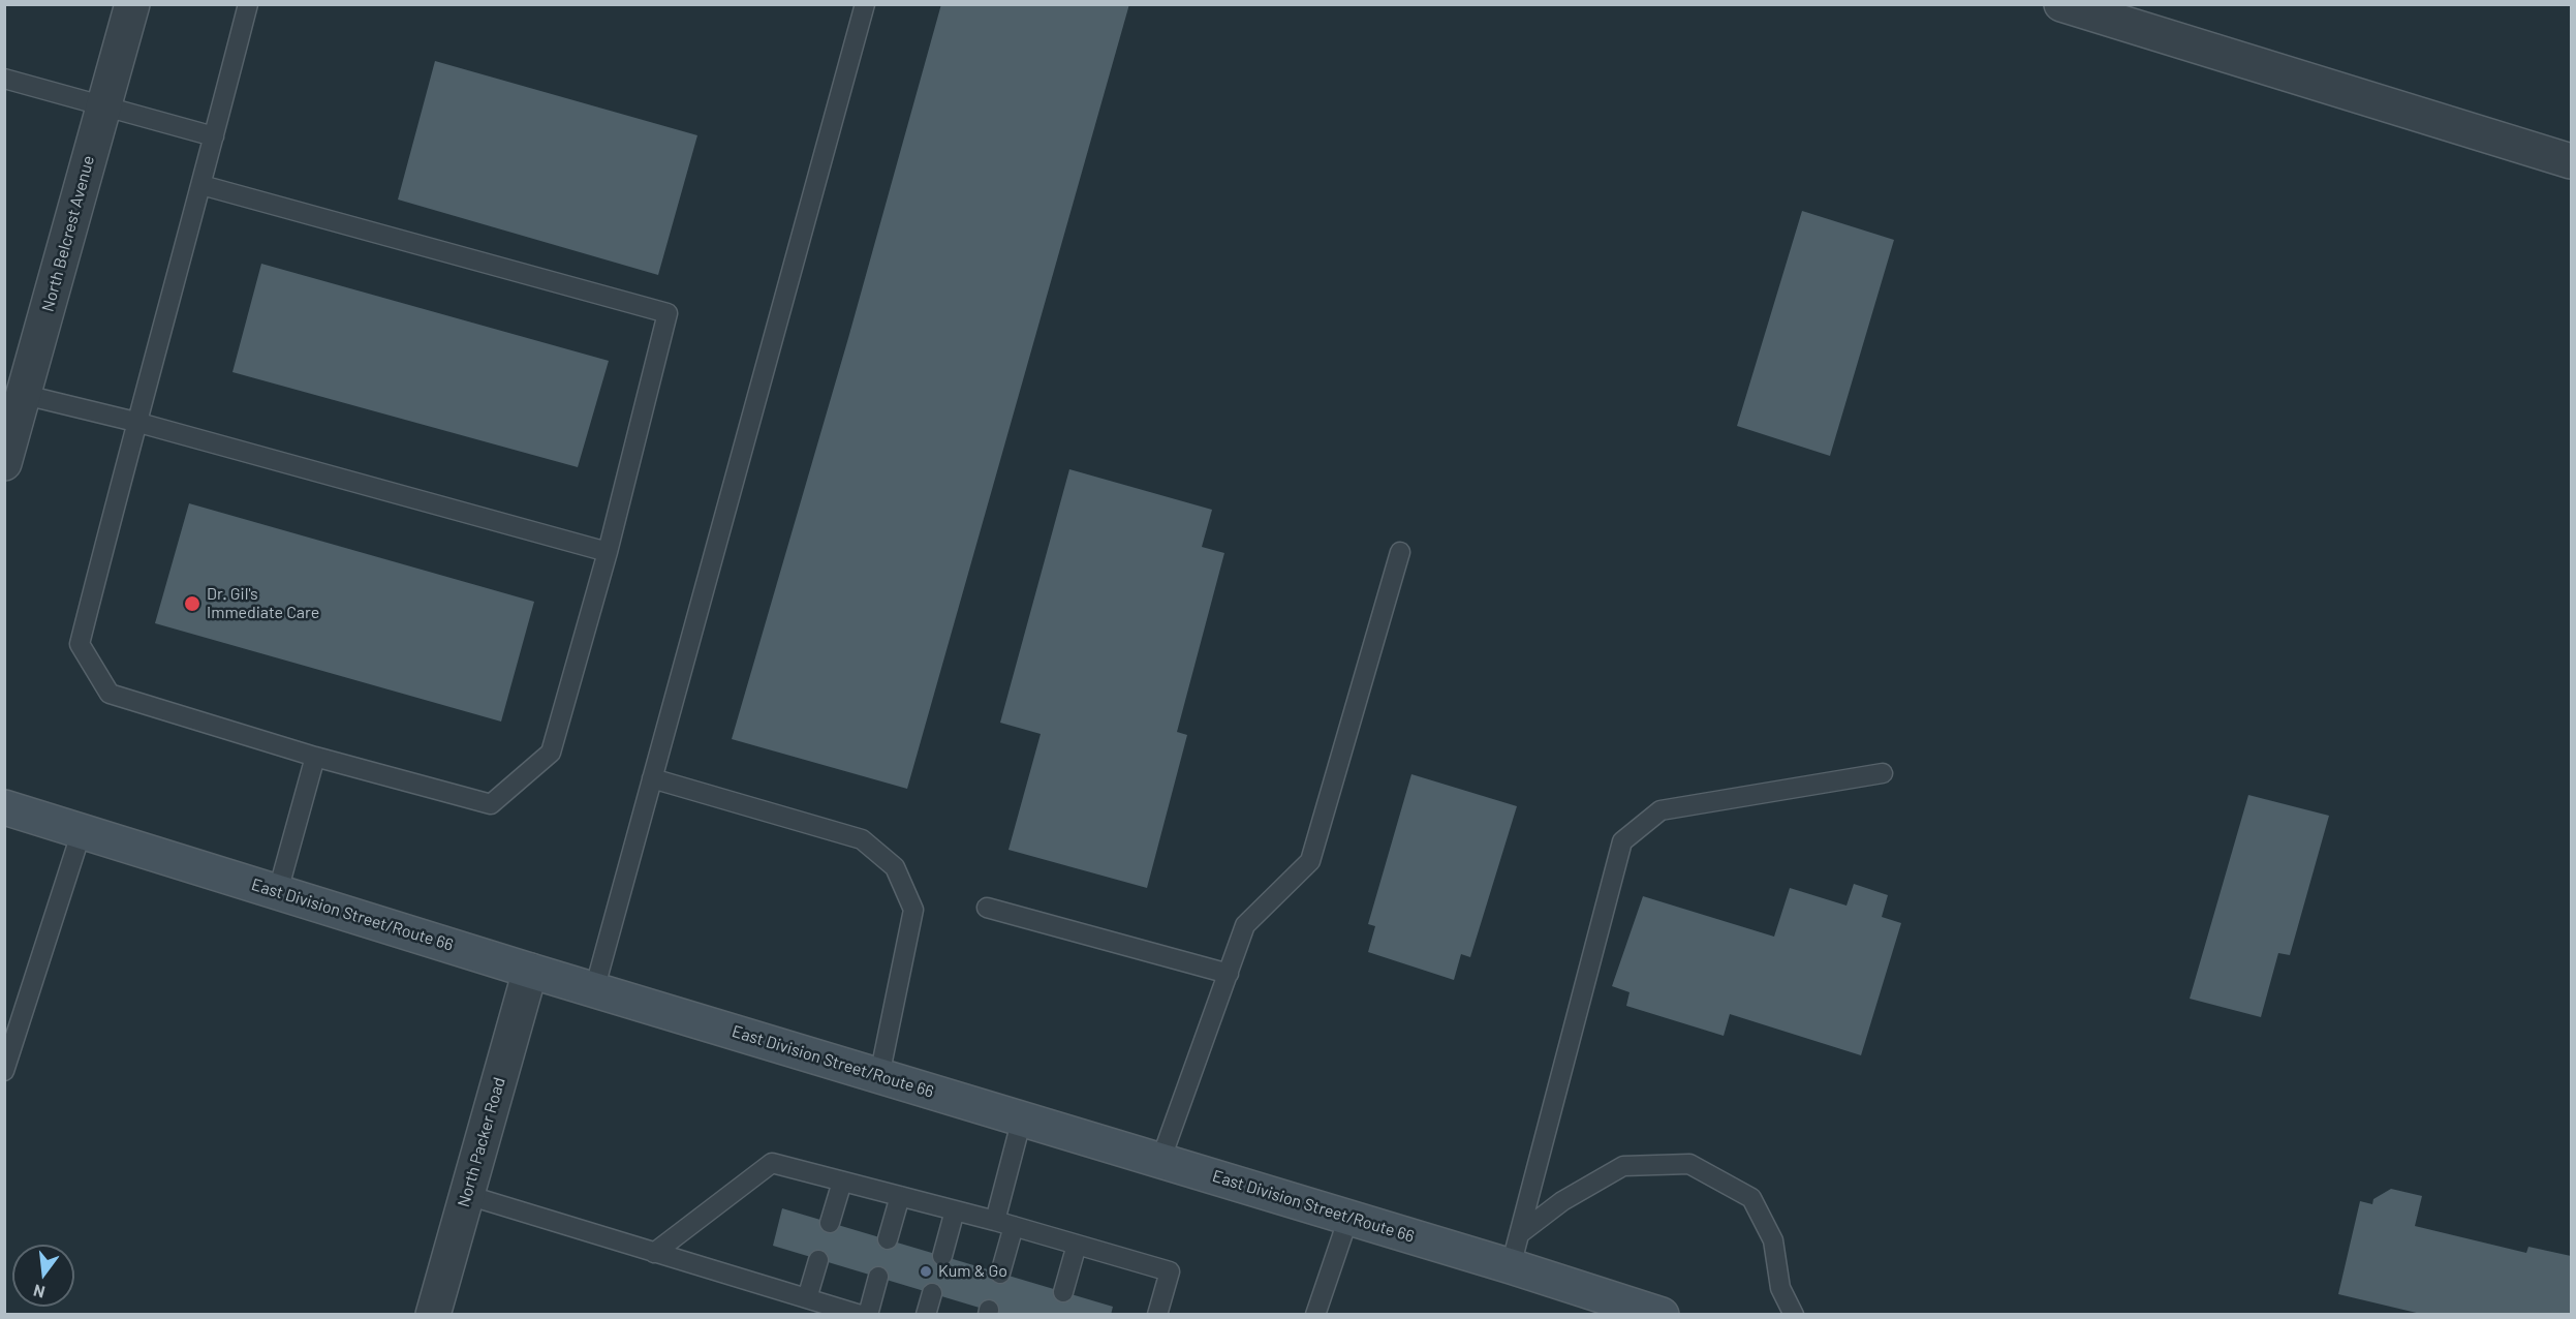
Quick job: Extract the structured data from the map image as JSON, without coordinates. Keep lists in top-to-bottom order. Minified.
{"streets":{"main road":["East Division Street/Route 66"],"street":["North Belcrest Avenue","North Packer Road"]},"crossings":[["East Division Street/Route 66","North Packer Road"]],"places":["Dr. Gil's Immediate Care","Kum & Go"],"north":"bottom"}
